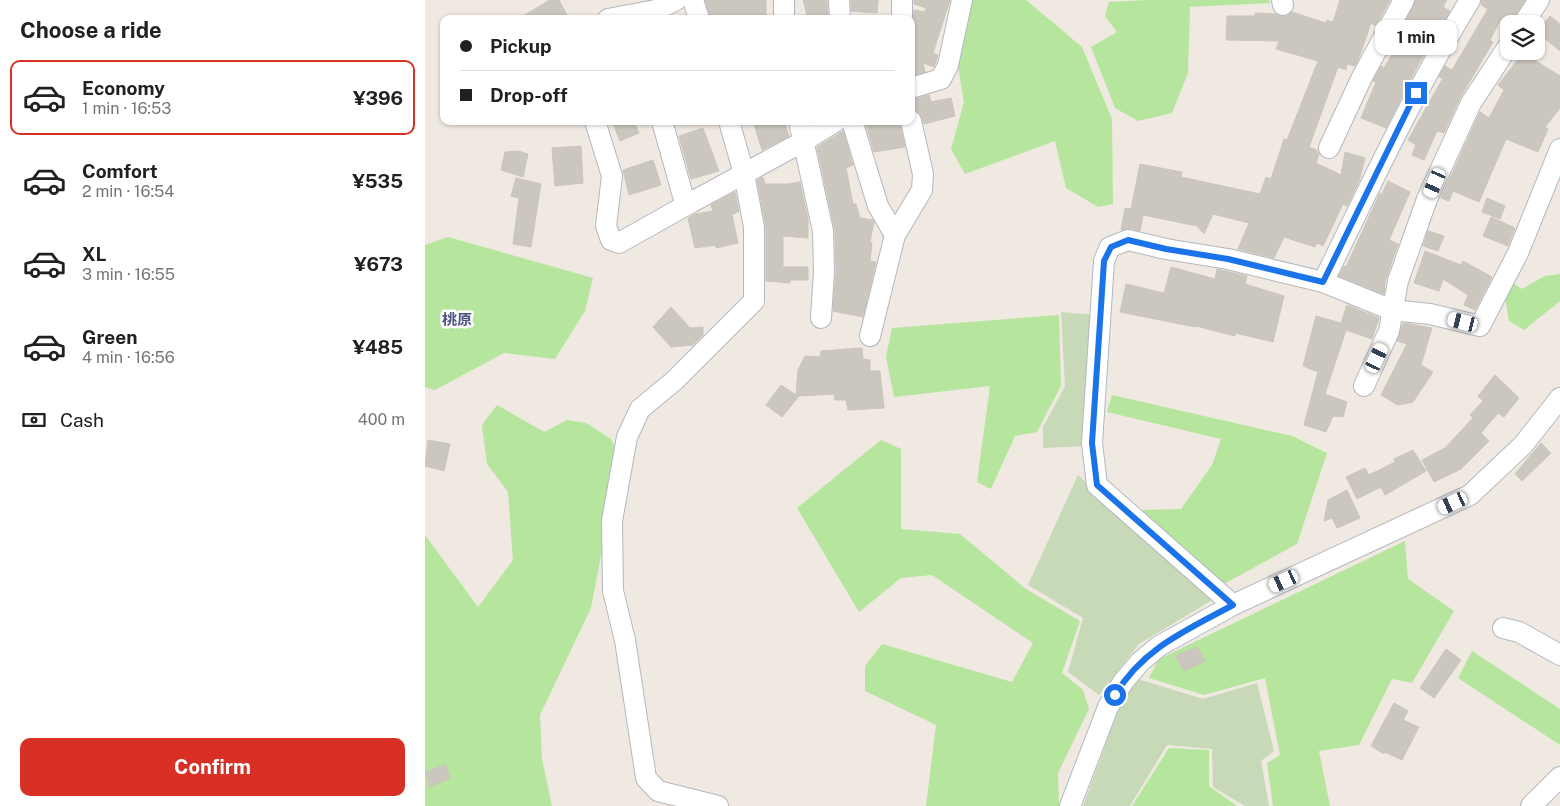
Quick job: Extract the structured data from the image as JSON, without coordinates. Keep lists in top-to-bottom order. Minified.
{"districts":["桃原"],"page":{"heading":"Choose a ride","banner":["Pickup","Drop-off"],"bubble":"1 min","list":[{"name":"Economy","note":"1 min · 16:53","value":"¥396"},{"name":"Comfort","note":"2 min · 16:54","value":"¥535"},{"name":"XL","note":"3 min · 16:55","value":"¥673"},{"name":"Green","note":"4 min · 16:56","value":"¥485"}],"pay":["Cash","400 m"],"buttons":"Confirm"}}
